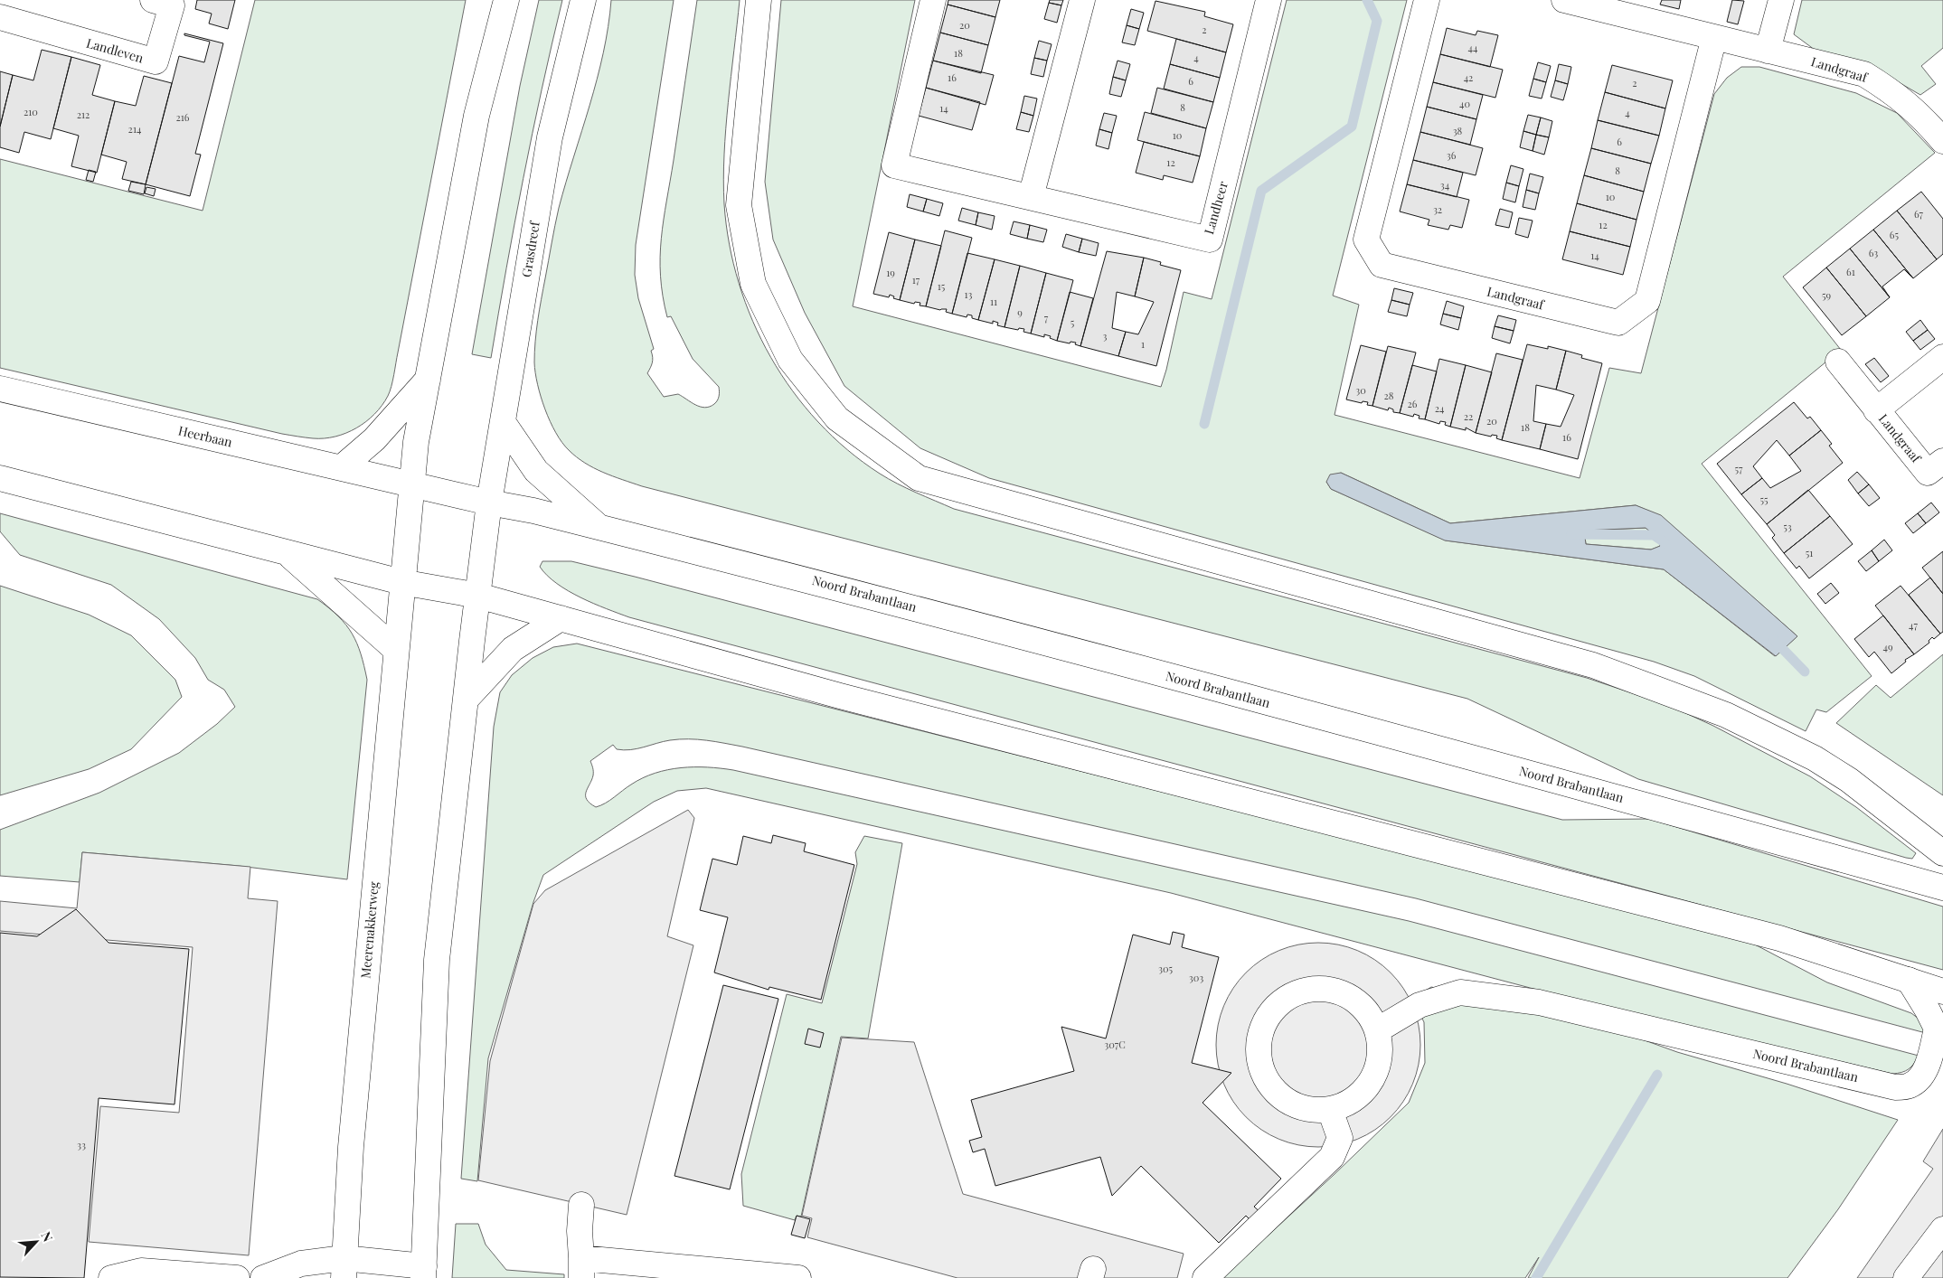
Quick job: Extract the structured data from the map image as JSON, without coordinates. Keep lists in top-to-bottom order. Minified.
{"streets":{"main road":["Landleven","Landgraaf","Landheer","Grasdreef","Heerbaan","Noord Brabantlaan","Meerenakkerweg"]},"crossings":[["Grasdreef","Heerbaan"],["Grasdreef","Noord Brabantlaan"],["Heerbaan","Noord Brabantlaan"],["Heerbaan","Meerenakkerweg"]],"house_numbers":["20","2","44","18","4","16","42","6","2","40","8","14","210","4","212","216","214","38","10","6","36","12","8","34","10","32","67","12","65","63","14","61","19","17","15","13","59","11","9","7","5","3","1","30","28","26","24","22","20","18","16","57","55","53","51","47","49","305","303","307C","33"],"north":"top right"}
